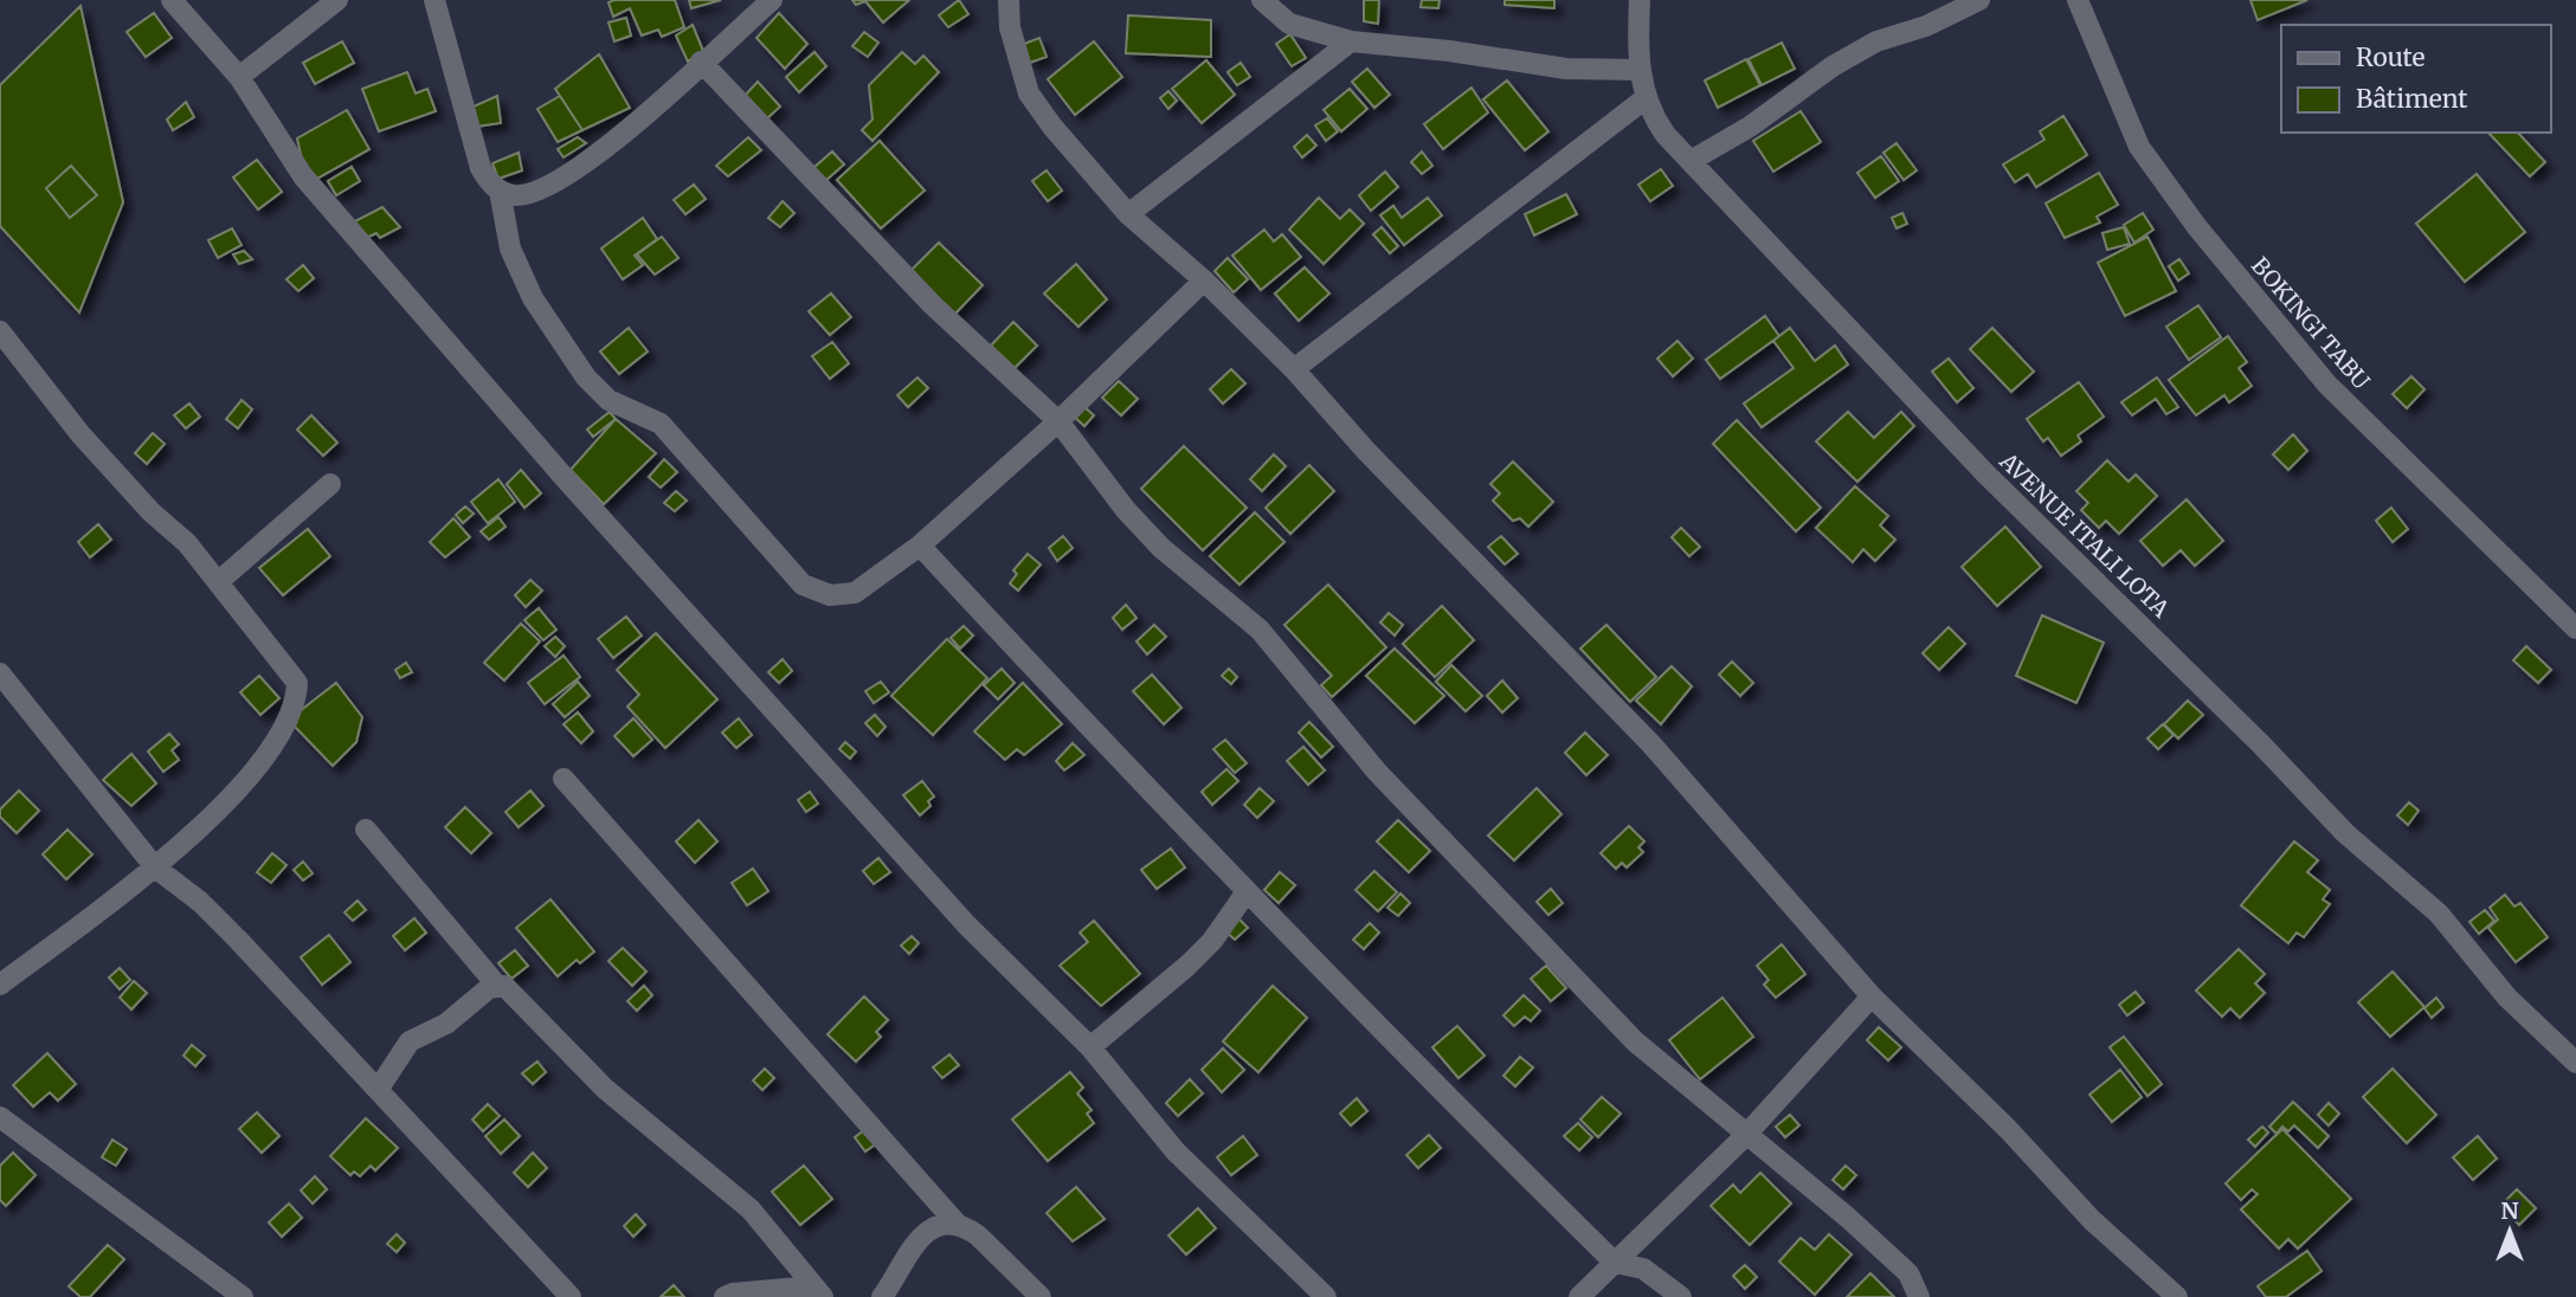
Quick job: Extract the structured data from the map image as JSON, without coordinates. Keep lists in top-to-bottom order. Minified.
{"streets":{"street":["BOKINGI TABU","AVENUE ITALI LOTA"]},"legend":["Route","Bâtiment"],"north":"top"}
